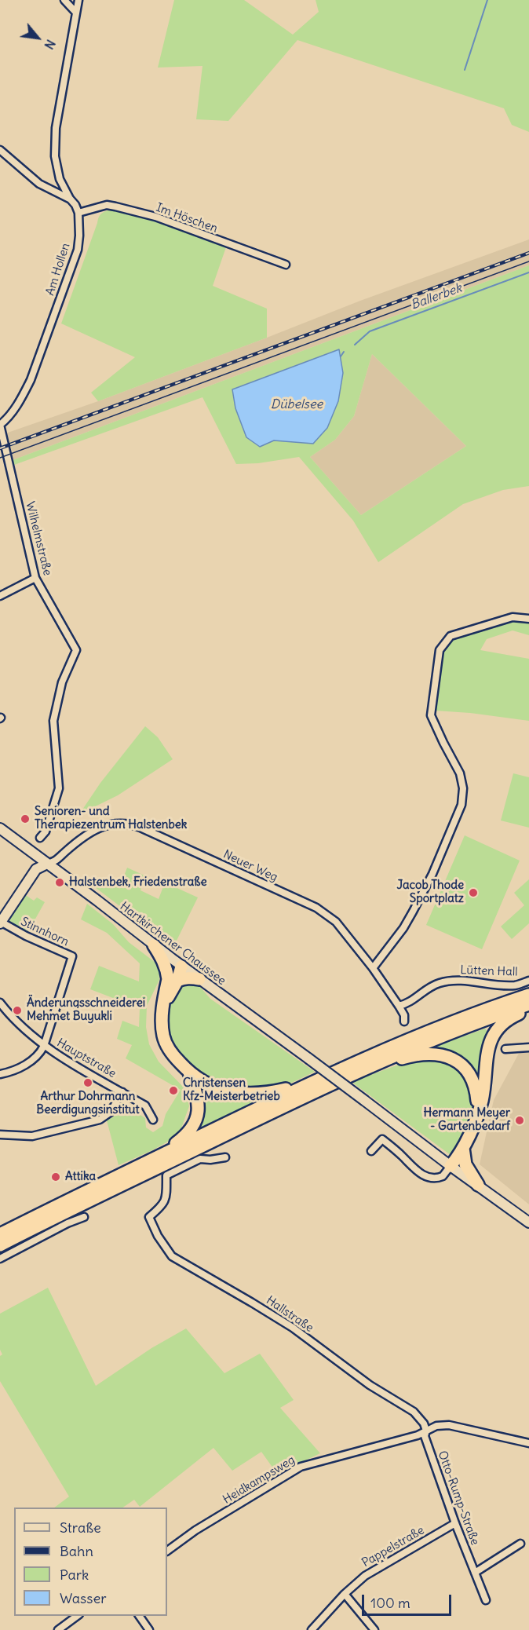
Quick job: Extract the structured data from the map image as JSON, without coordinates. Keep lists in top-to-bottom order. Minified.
{"streets":{"main road":["Hartkirchener Chaussee"],"street":["Im Höschen","Am Hollen","Wilhelmstraße","Neuer Weg","Stinnhorn","Lütten Hall","Hauptstraße","Hallstraße","Heidkampsweg","Otto-Rump-Straße","Pappelstraße"]},"crossings":[["Im Höschen","Am Hollen"],["Am Hollen","Wilhelmstraße"],["Neuer Weg","Hartkirchener Chaussee"],["Neuer Weg","Lütten Hall"],["Stinnhorn","Hauptstraße"],["Hallstraße","Heidkampsweg"],["Hallstraße","Otto-Rump-Straße"],["Heidkampsweg","Otto-Rump-Straße"],["Otto-Rump-Straße","Pappelstraße"]],"water":["Ballerbek","Dübelsee"],"places":["Senioren- und Therapiezentrum Halstenbek","Halstenbek, Friedenstraße","Jacob Thode Sportplatz","Änderungsschneiderei Mehmet Buyukli","Arthur Dohrmann Beerdigungsinstitut","Christensen Kfz-Meisterbetrieb","Hermann Meyer - Gartenbedarf","Attika"],"legend":["Straße","Bahn","Park","Wasser"],"scale_bar":"100 m","north":"bottom right"}
